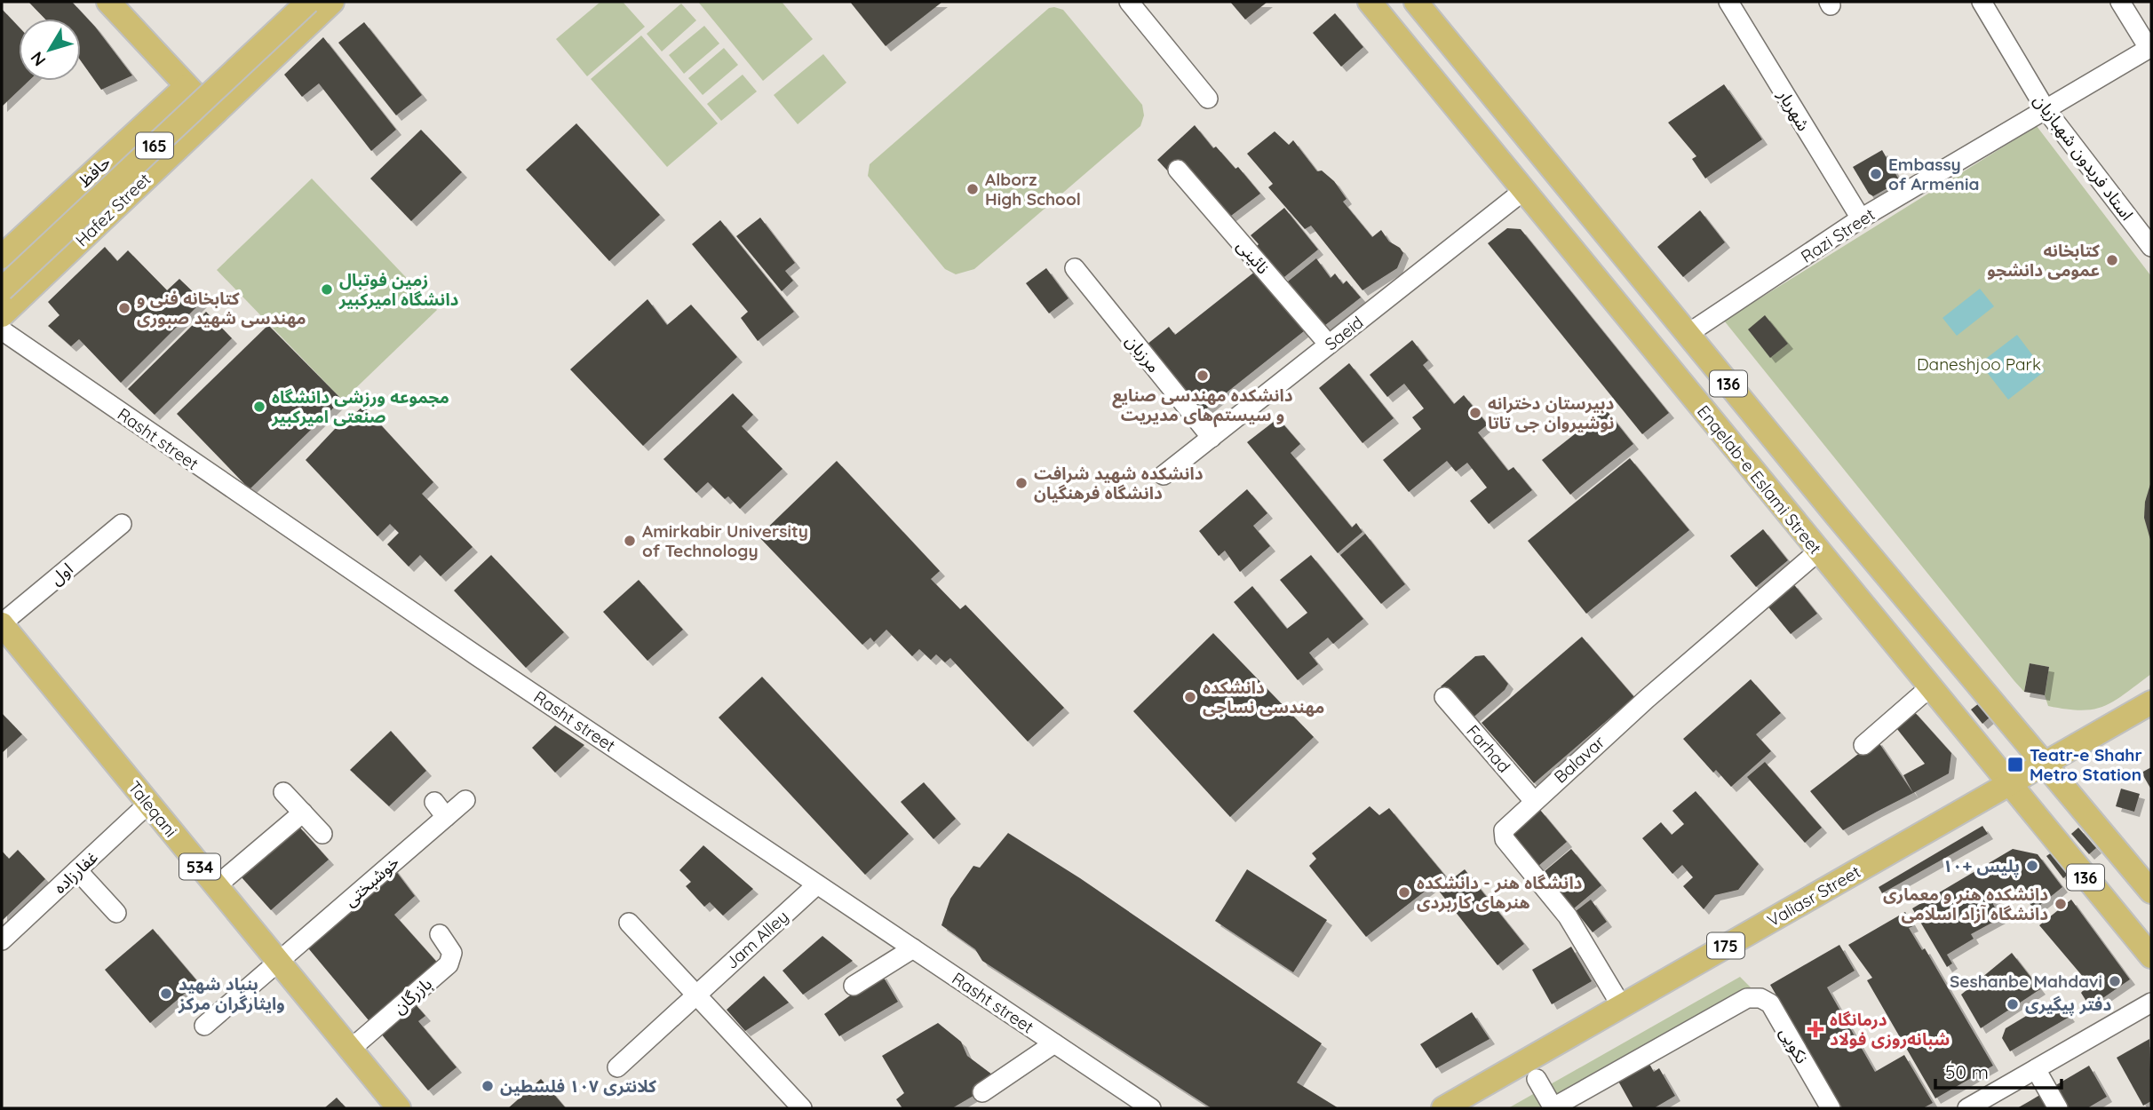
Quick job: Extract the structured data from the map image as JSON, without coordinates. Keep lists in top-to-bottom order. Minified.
{"streets":{"main road":["165","حافظ","Hafez Street","136","Enqelab-e Eslami Street","Taleqani","534","Valiasr Street","175"],"street":["شهریار","استاد فریدون شهبازیان","Razi Street","نائینی","Saeid","مرزبان","Rasht street","اول","Farhad","Balavar","غفارزاده","خوشبختی","Jam Alley","بازرگان","نکویی"]},"crossings":[["شهریار","Razi Street"],["استاد فریدون شهبازیان","Razi Street"],["Razi Street","136"],["نائینی","Saeid"],["Saeid","مرزبان"],["Saeid","Enqelab-e Eslami Street"],["136","Valiasr Street"],["Rasht street","Jam Alley"],["Enqelab-e Eslami Street","Balavar"],["Enqelab-e Eslami Street","Valiasr Street"],["اول","Taleqani"],["Farhad","Balavar"],["Balavar","Valiasr Street"],["Taleqani","غفارزاده"],["Taleqani","خوشبختی"],["Taleqani","بازرگان"]],"parks":["Daneshjoo Park"],"places":{"other":["Embassy of Armenia","Alborz High School","کتابخانه عمومی دانشجو","زمین فوتبال دانشگاه امیرکبیر","کتابخانه فنی و مهندسی شهید صبوری","دانشکده مهندسی صنایع و سیستم‌های مدیریت","مجموعه ورزشی دانشگاه صنعتی امیرکبیر","دبیرستان دخترانه نوشیروان جی تاتا","دانشکده شهید شرافت دانشگاه فرهنگیان","Amirkabir University of Technology","دانشکده مهندسی نساجی","پلیس +۱۰","دانشگاه هنر - دانشکده هنرهای کاربردی","دانشکده هنر و معماری دانشگاه آزاد اسلامی","Seshanbe Mahdavi","بنیاد شهید وایثارگران مرکز","دفتر پیگیری","کلانتری ۱۰۷ فلسطین"],"transit":["Teatr-e Shahr Metro Station"],"health":["درمانگاه شبانه‌روزی فولاد"]},"scale_bar":"50 m","north":"bottom left"}
